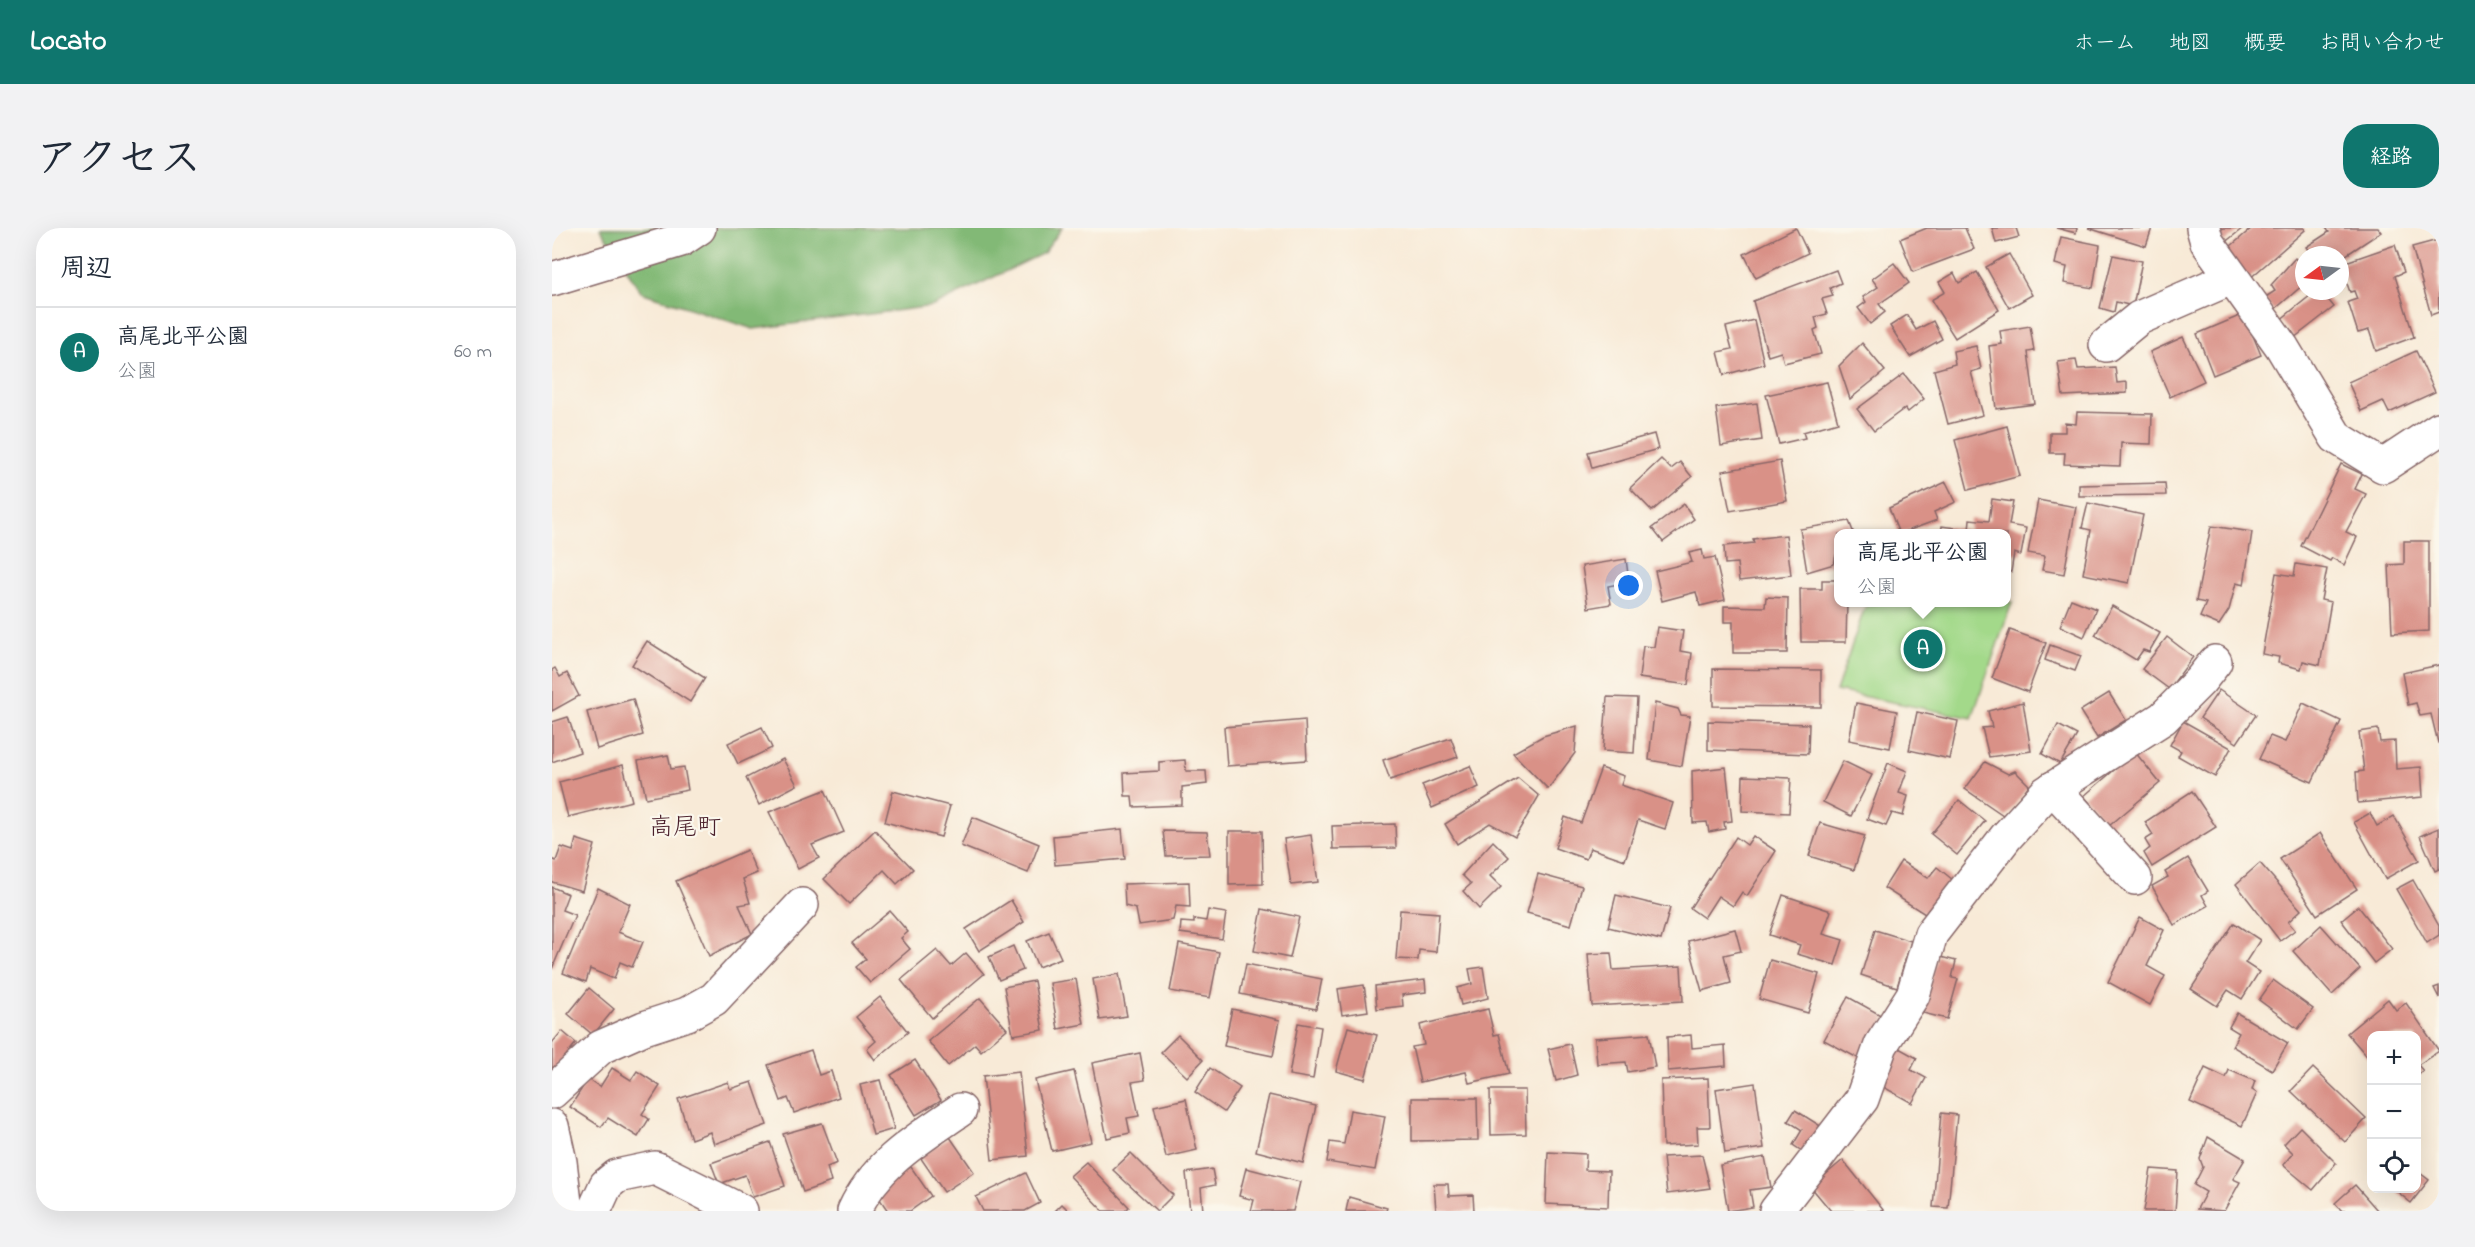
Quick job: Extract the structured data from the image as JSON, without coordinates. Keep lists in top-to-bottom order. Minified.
{"districts":["高尾町"],"north":"left","page":{"header":"Locato","nav":["ホーム","地図","概要","お問い合わせ"],"title":"アクセス","buttons":"経路","heading":"周辺","list":[{"mark":"A","name":"高尾北平公園","note":"公園","value":"60 m"}],"popup":["高尾北平公園","公園"],"pins":"A","map_buttons":["+","−"]}}
